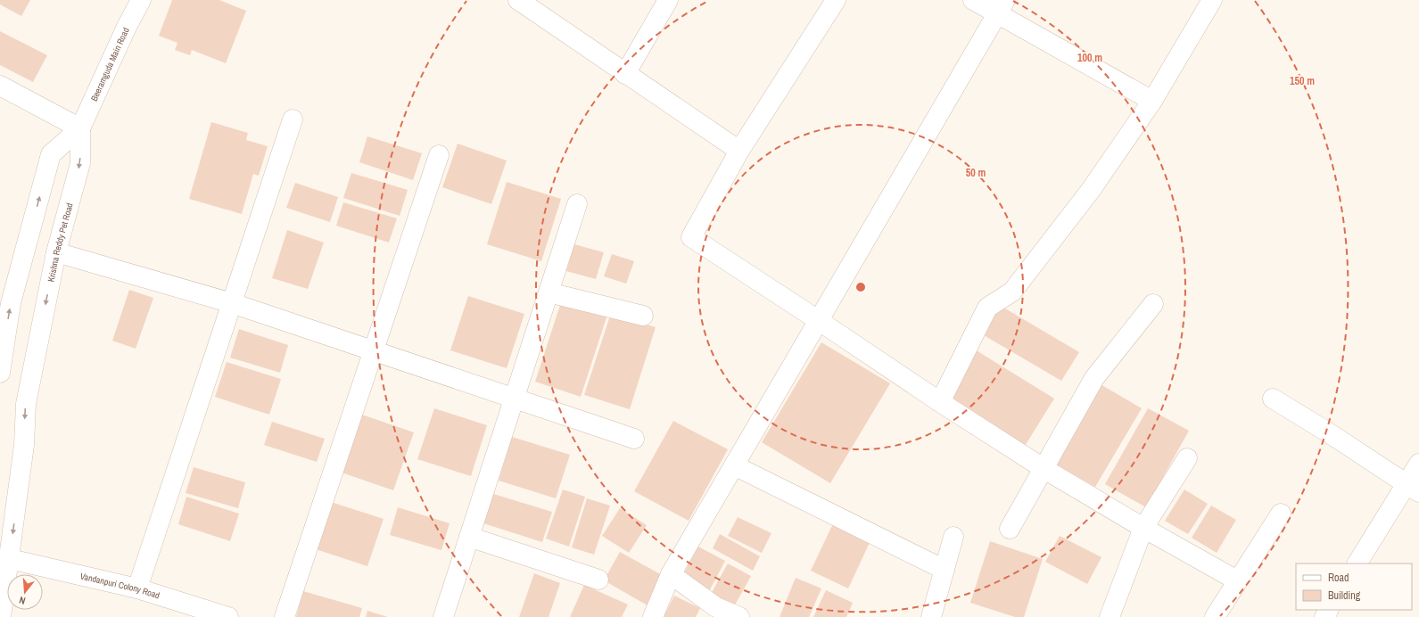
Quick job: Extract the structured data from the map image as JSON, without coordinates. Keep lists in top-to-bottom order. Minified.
{"streets":{"street":["Beeramguda Main Road","Krishna Reddy Pet Road","Vandanpuri Colony Road"]},"crossings":[["Beeramguda Main Road","Krishna Reddy Pet Road"],["Krishna Reddy Pet Road","Vandanpuri Colony Road"]],"legend":["Road","Building"],"north":"bottom","rings":["100 m","150 m","50 m"]}
